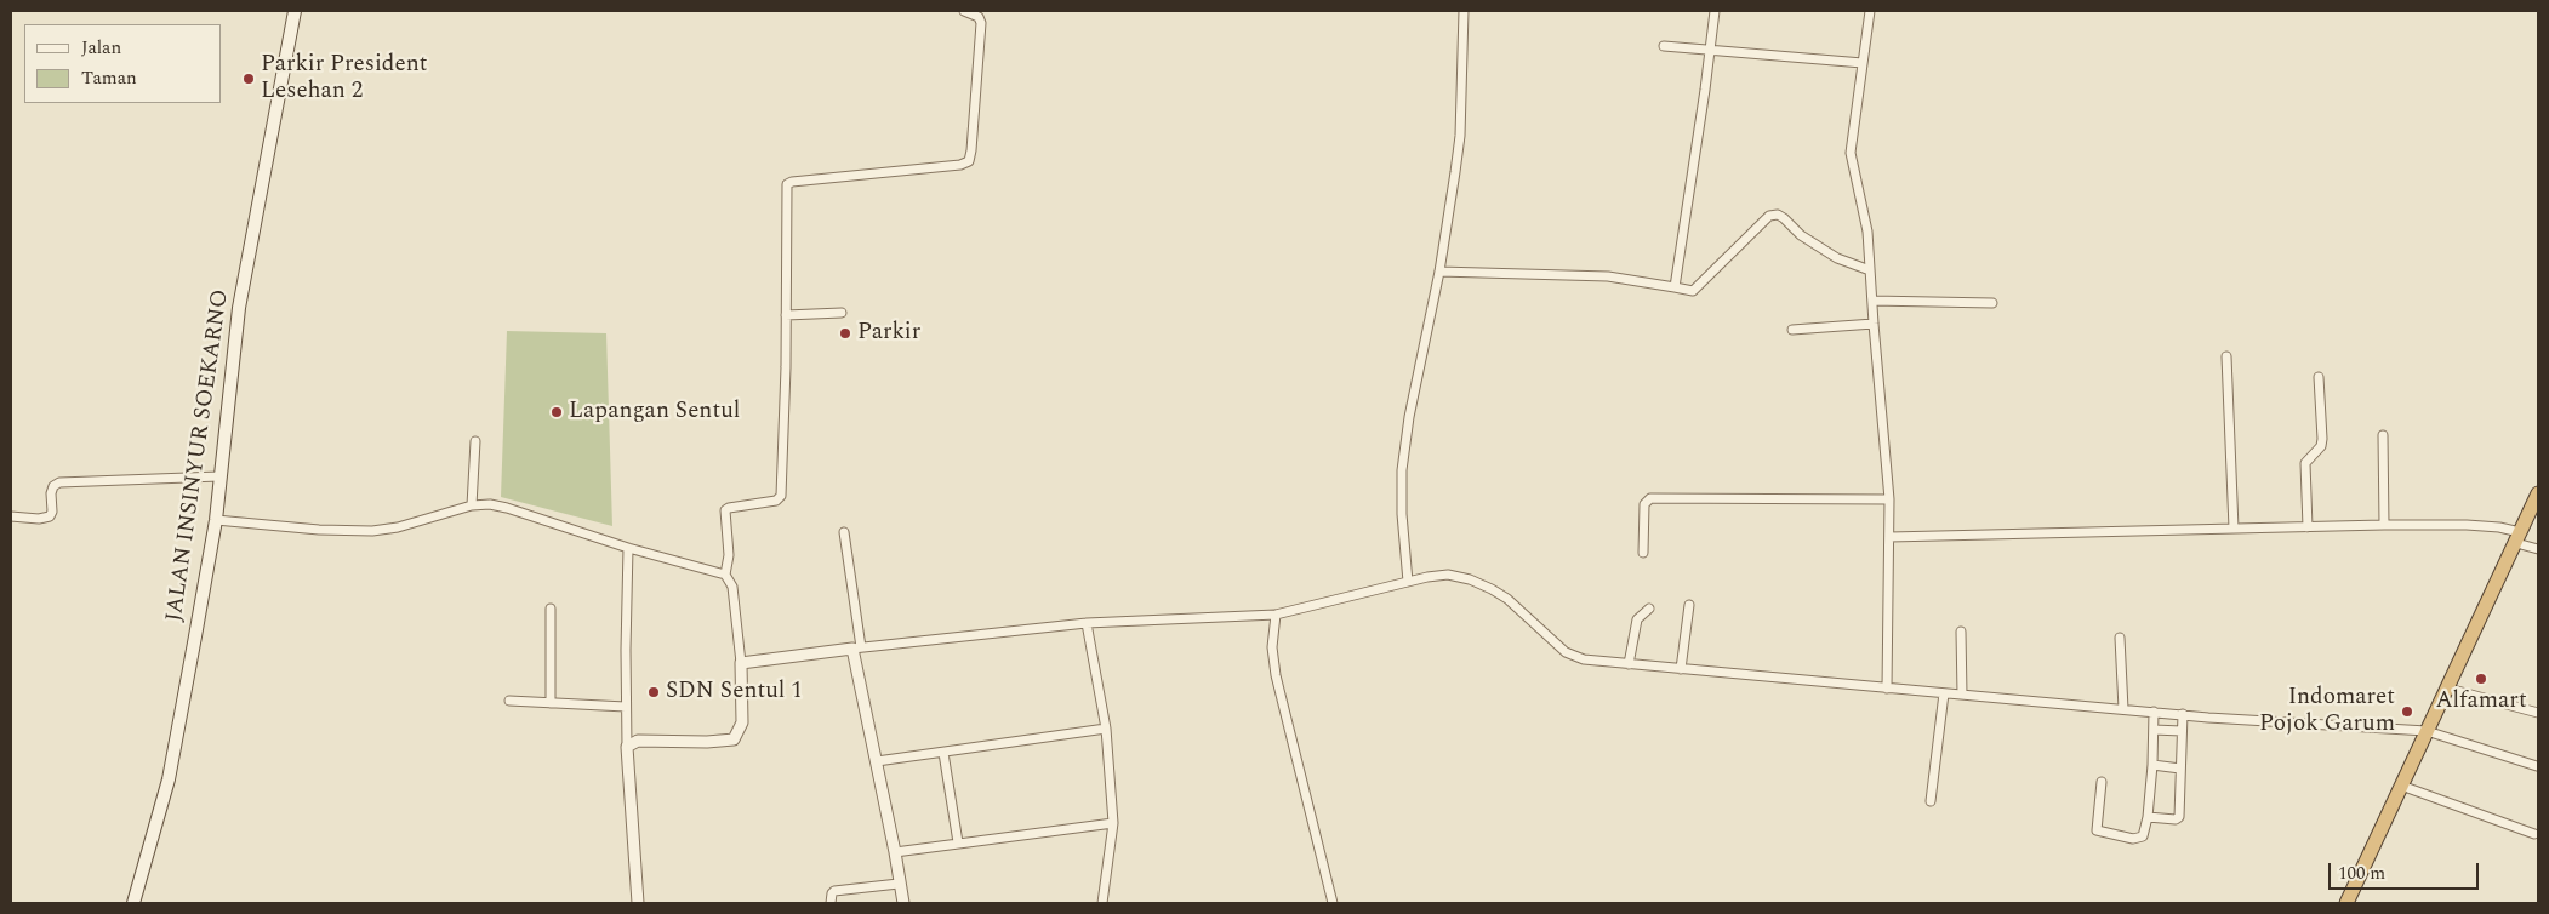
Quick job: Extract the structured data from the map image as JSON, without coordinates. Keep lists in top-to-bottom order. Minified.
{"streets":{"main road":["JALAN INSINYUR SOEKARNO"]},"places":["Parkir President Lesehan 2","Parkir","Lapangan Sentul","Alfamart","SDN Sentul 1","Indomaret Pojok Garum"],"legend":["Jalan","Taman"],"scale_bar":"100 m"}
